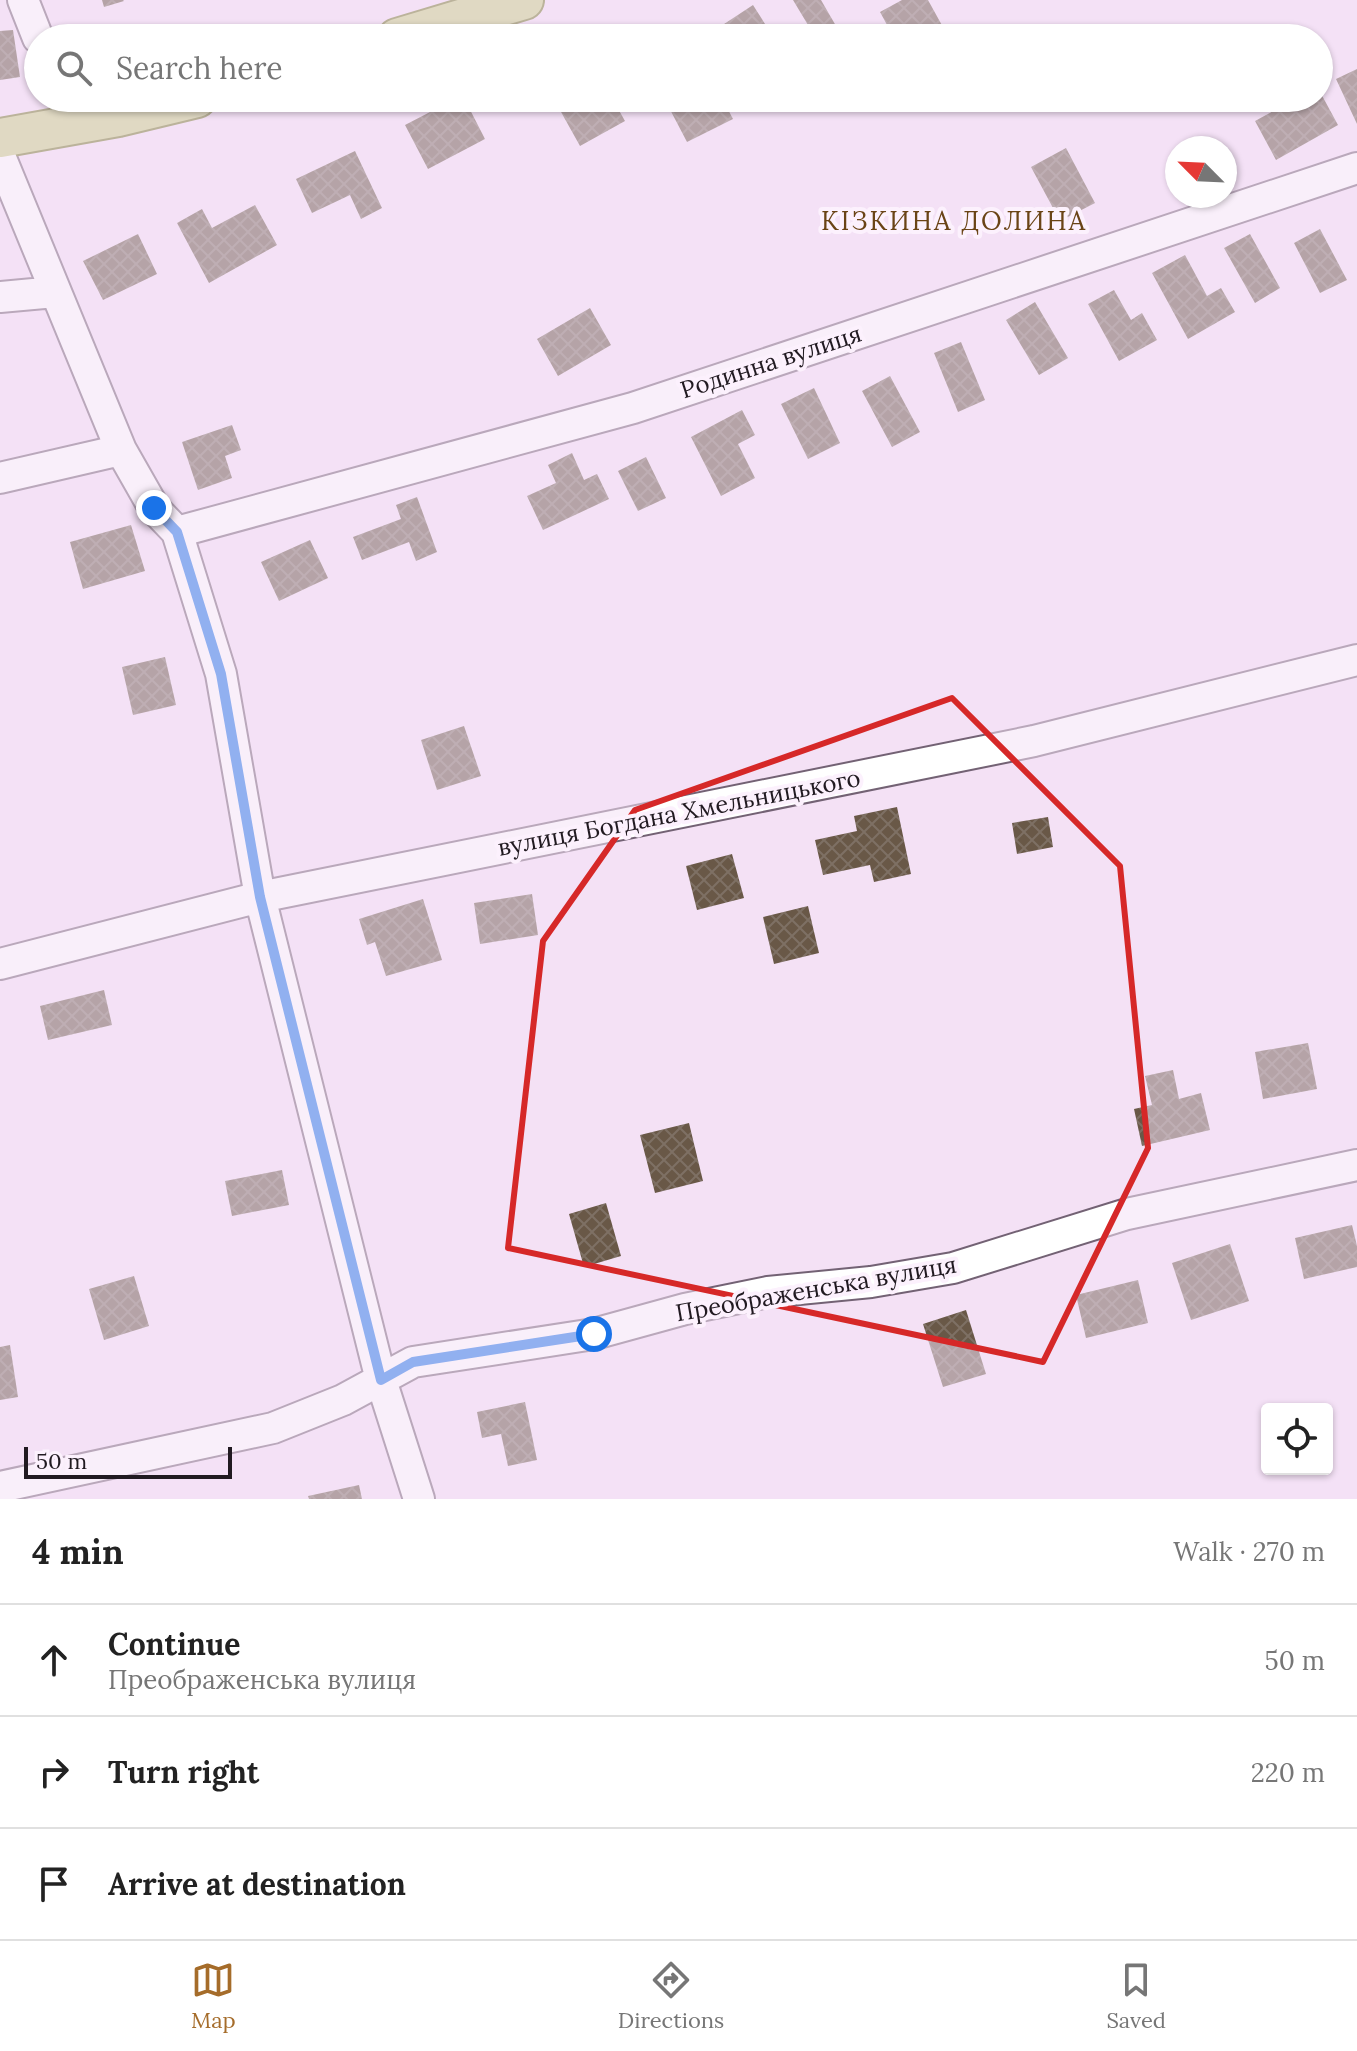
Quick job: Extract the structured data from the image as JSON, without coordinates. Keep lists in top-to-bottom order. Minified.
{"streets":{"street":["Родинна вулиця","вулиця Богдана Хмельницького","Преображенська вулиця"]},"districts":["КІЗКИНА ДОЛИНА"],"scale_bar":"50 m","north":"top left","page":{"search":"Search here","scale":"50 m","heading":["4 min","Walk · 270 m"],"list":[["Continue","Преображенська вулиця","50 m"],["Turn right","220 m"],"Arrive at destination"],"nav":["Map","Directions","Saved"]}}
